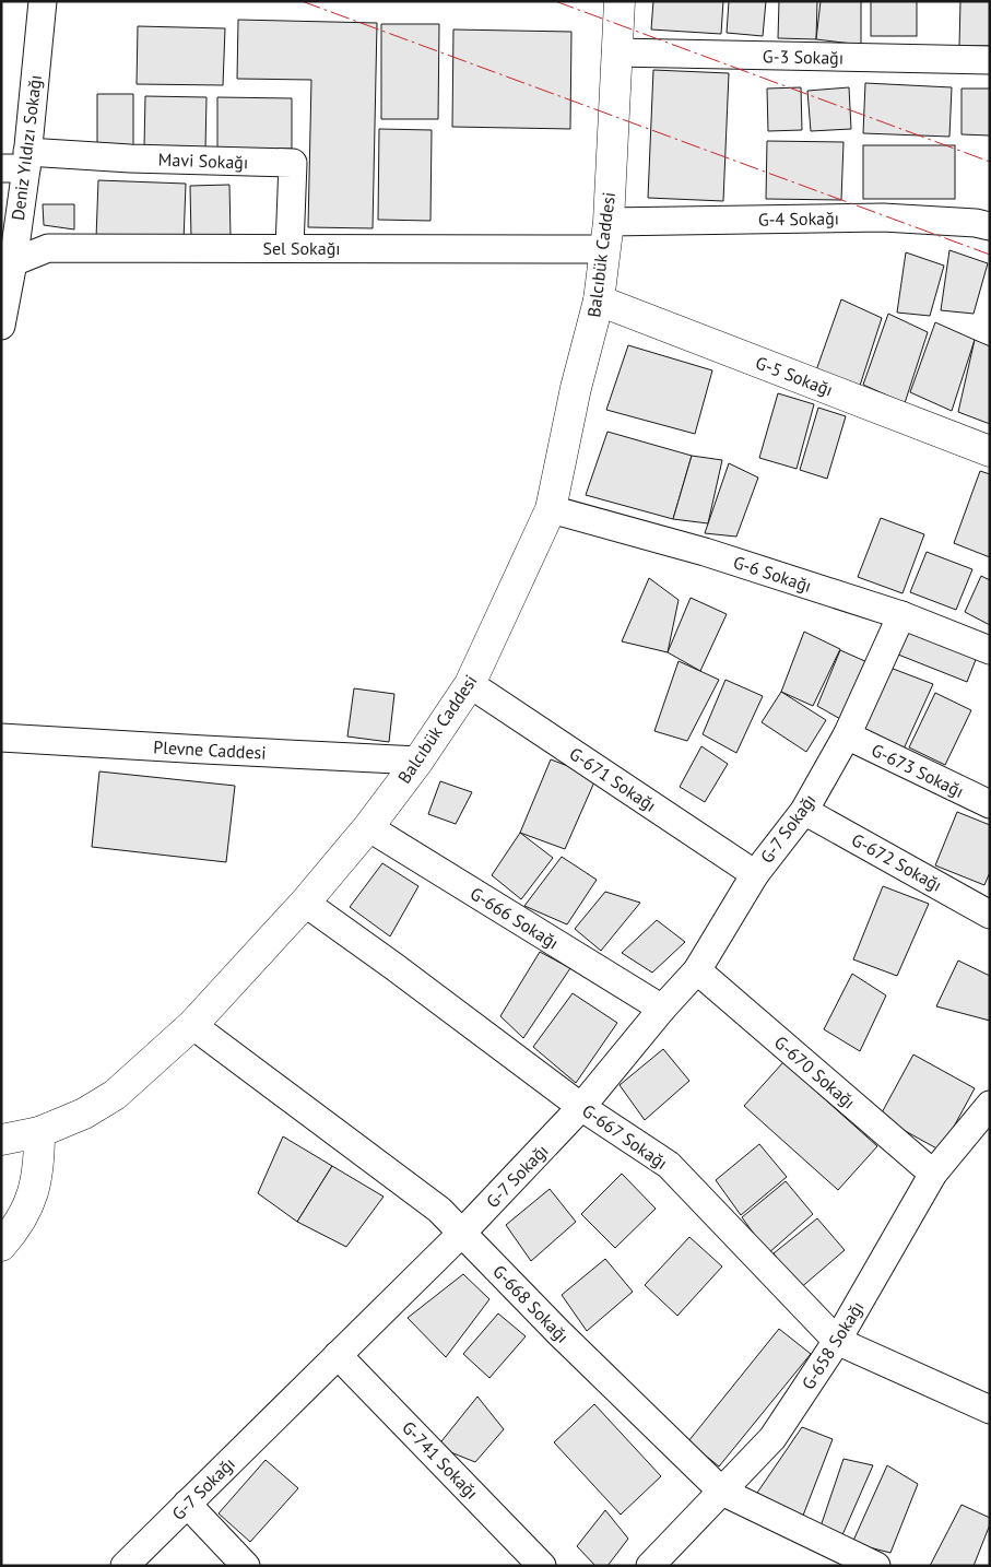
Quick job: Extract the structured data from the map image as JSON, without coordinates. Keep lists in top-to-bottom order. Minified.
{"streets":{"main road":["Balcıbük Caddesi","G-5 Sokağı"],"street":["G-3 Sokağı","Deniz Yıldızı Sokağı","Mavi Sokağı","G-4 Sokağı","Sel Sokağı","G-6 Sokağı","Plevne Caddesi","G-673 Sokağı","G-671 Sokağı","G-7 Sokağı","G-672 Sokağı","G-666 Sokağı","G-670 Sokağı","G-667 Sokağı","G-668 Sokağı","G-658 Sokağı","G-741 Sokağı"]},"crossings":[["G-3 Sokağı","Balcıbük Caddesi"],["Deniz Yıldızı Sokağı","Mavi Sokağı"],["Deniz Yıldızı Sokağı","Sel Sokağı"],["Mavi Sokağı","Sel Sokağı"],["G-4 Sokağı","Sel Sokağı"],["G-4 Sokağı","Balcıbük Caddesi"],["Sel Sokağı","Balcıbük Caddesi"],["Balcıbük Caddesi","G-5 Sokağı"],["Balcıbük Caddesi","G-6 Sokağı"],["Balcıbük Caddesi","Plevne Caddesi"],["Balcıbük Caddesi","G-671 Sokağı"],["Balcıbük Caddesi","G-666 Sokağı"],["Balcıbük Caddesi","G-667 Sokağı"],["Balcıbük Caddesi","G-668 Sokağı"],["G-6 Sokağı","G-7 Sokağı"],["G-673 Sokağı","G-7 Sokağı"],["G-671 Sokağı","G-7 Sokağı"],["G-7 Sokağı","G-672 Sokağı"],["G-7 Sokağı","G-666 Sokağı"],["G-7 Sokağı","G-670 Sokağı"],["G-7 Sokağı","G-667 Sokağı"],["G-7 Sokağı","G-668 Sokağı"],["G-7 Sokağı","G-741 Sokağı"],["G-670 Sokağı","G-658 Sokağı"],["G-667 Sokağı","G-658 Sokağı"],["G-668 Sokağı","G-658 Sokağı"]]}
